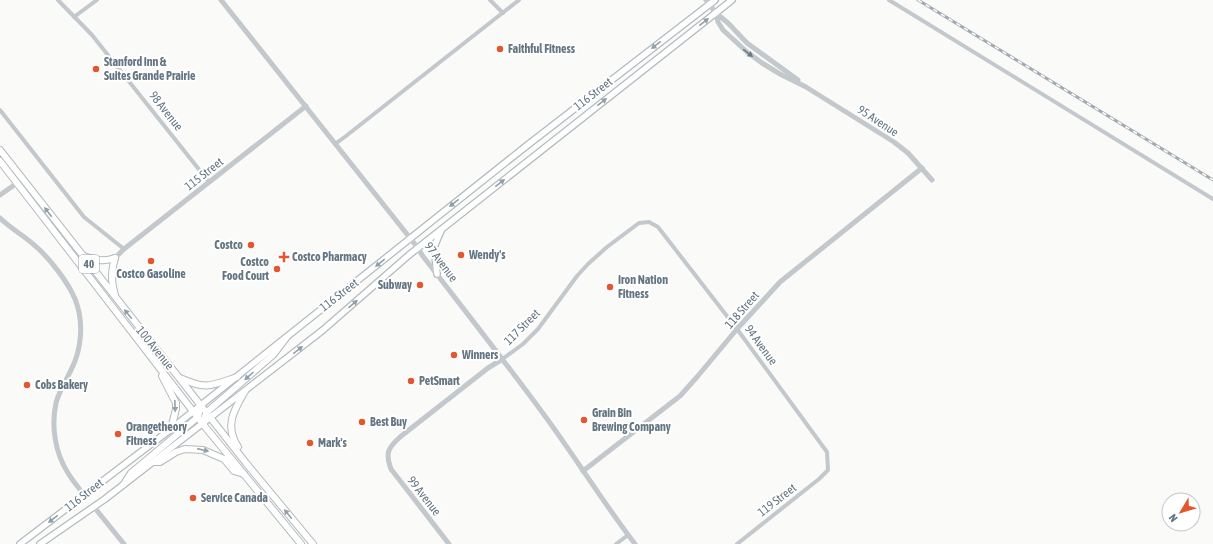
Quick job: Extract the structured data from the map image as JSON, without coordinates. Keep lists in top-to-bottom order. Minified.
{"streets":{"main road":["116 Street","40","100 Avenue"],"street":["98 Avenue","95 Avenue","115 Street","97 Avenue","118 Street","117 Street","94 Avenue","99 Avenue","119 Street"]},"crossings":[["116 Street","95 Avenue"],["116 Street","97 Avenue"],["116 Street","100 Avenue"],["98 Avenue","115 Street"],["95 Avenue","118 Street"],["115 Street","97 Avenue"],["97 Avenue","118 Street"],["97 Avenue","117 Street"],["118 Street","94 Avenue"],["117 Street","94 Avenue"],["117 Street","99 Avenue"],["94 Avenue","119 Street"]],"places":{"other":["Faithful Fitness","Stanford Inn & Suites Grande Prairie","Costco","Wendy's","Costco Gasoline","Costco Food Court","Subway","Iron Nation Fitness","Winners","PetSmart","Cobs Bakery","Grain Bin Brewing Company","Best Buy","Orangetheory Fitness","Mark's","Service Canada"],"health":["Costco Pharmacy"]},"north":"bottom left"}
